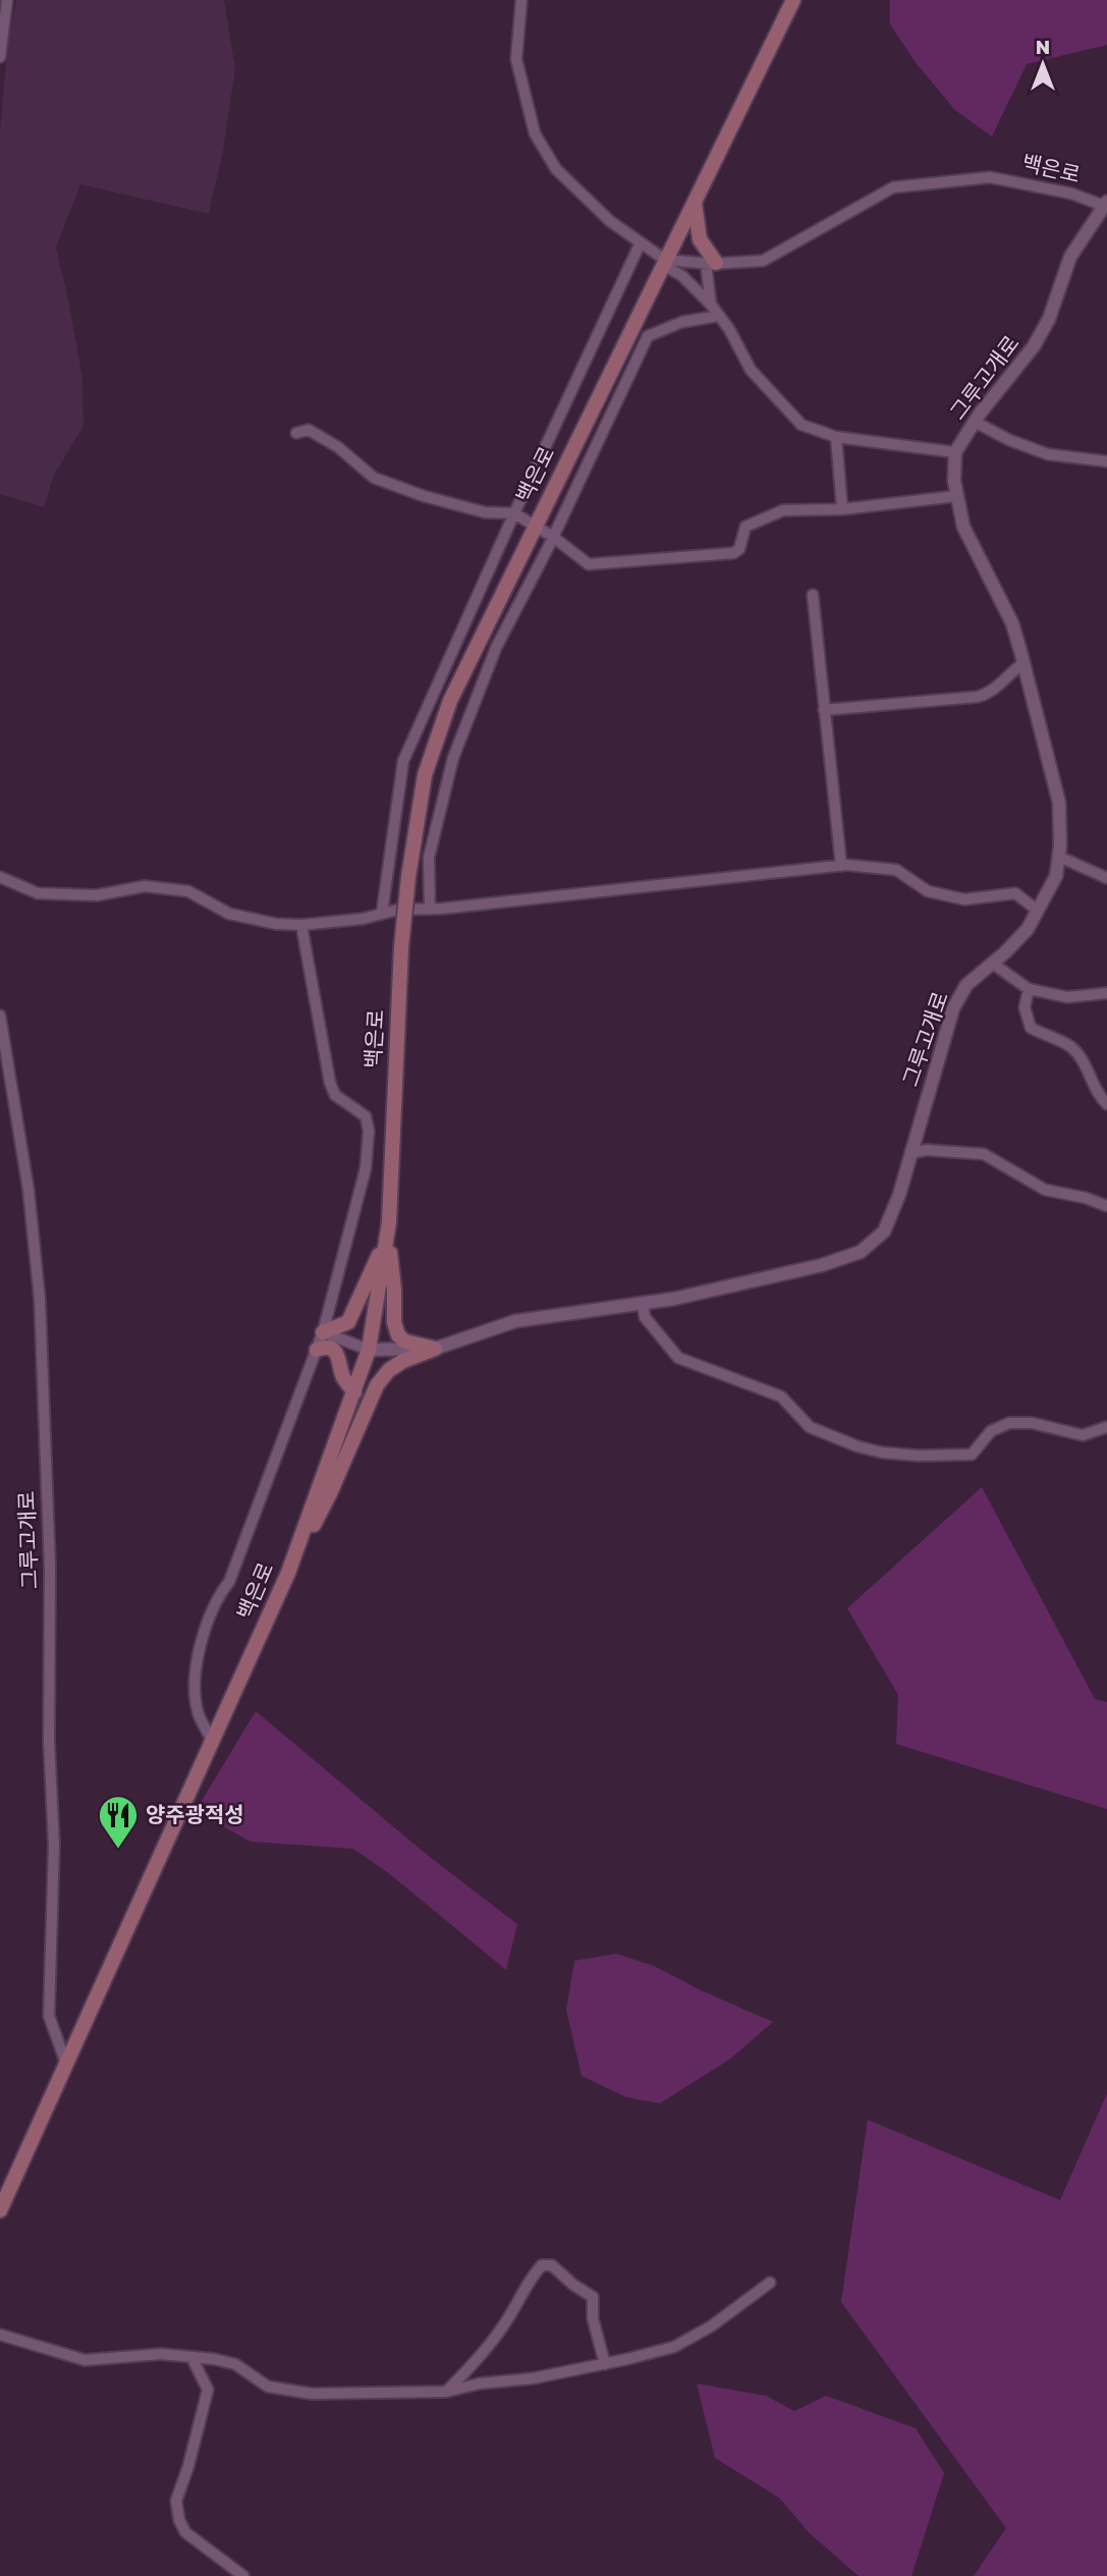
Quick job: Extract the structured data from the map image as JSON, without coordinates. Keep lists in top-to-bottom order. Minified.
{"streets":{"main road":["백은로"],"street":["그루고개로"]},"crossings":[["백은로","그루고개로"]],"places":{"restaurant":["양주광적성"]},"north":"top"}
